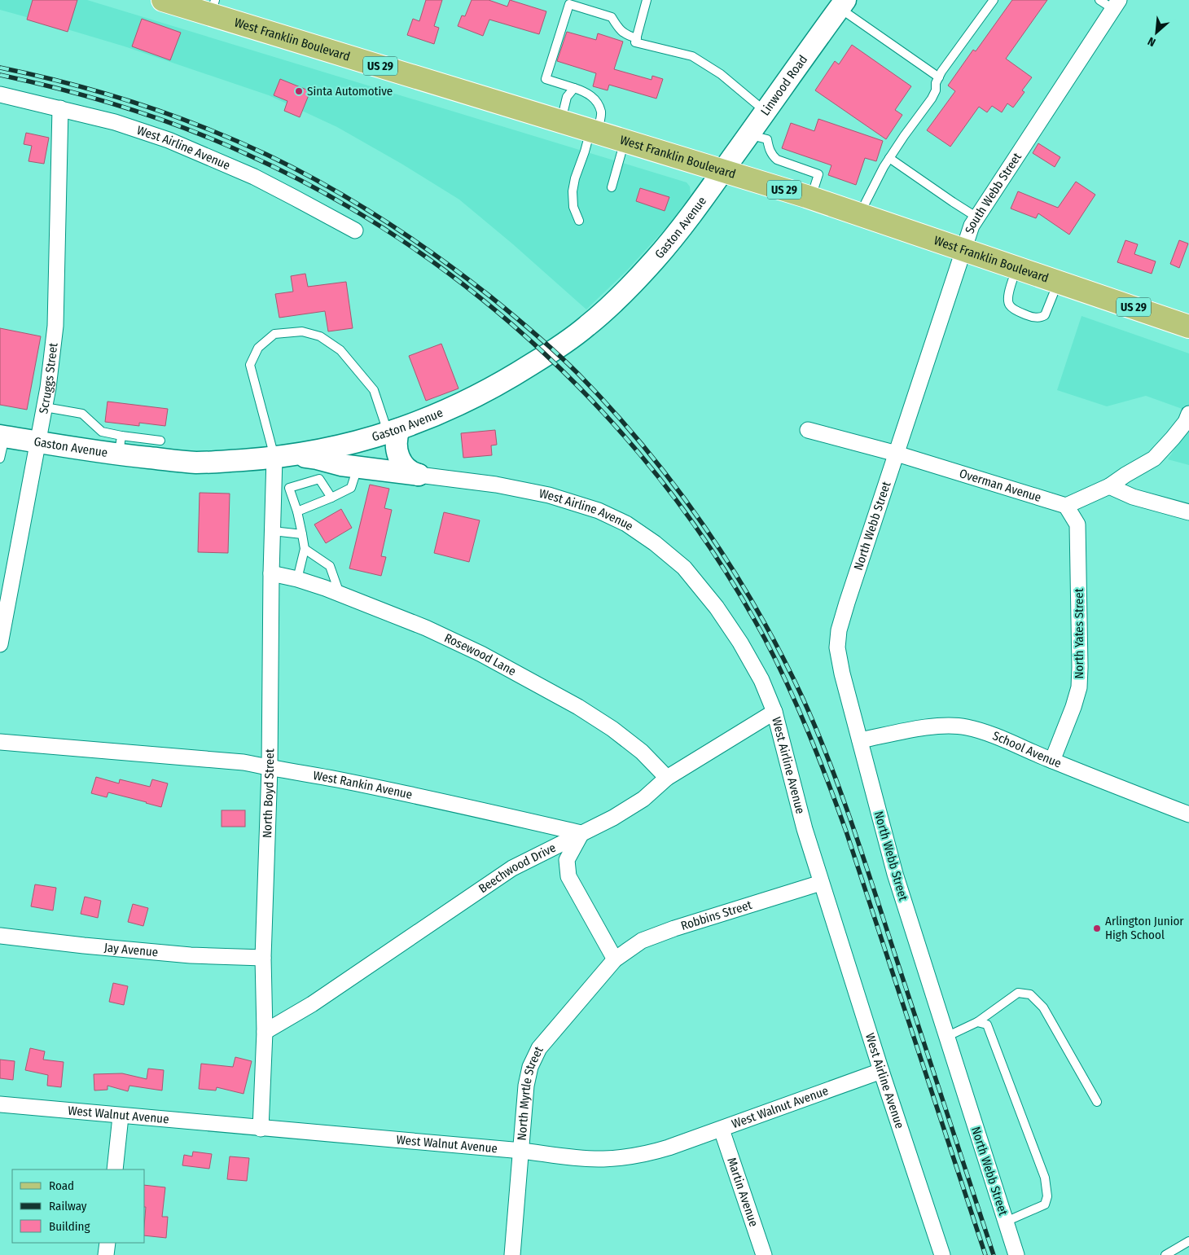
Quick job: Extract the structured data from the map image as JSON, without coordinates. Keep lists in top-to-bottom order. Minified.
{"streets":{"main road":["West Franklin Boulevard","US 29","Linwood Road","Gaston Avenue"],"street":["West Airline Avenue","South Webb Street","Scruggs Street","Overman Avenue","North Webb Street","North Yates Street","Rosewood Lane","School Avenue","West Rankin Avenue","North Boyd Street","Beechwood Drive","Robbins Street","Jay Avenue","North Myrtle Street","West Walnut Avenue","Martin Avenue"]},"crossings":[["West Franklin Boulevard","Linwood Road"],["West Franklin Boulevard","South Webb Street"],["West Franklin Boulevard","Gaston Avenue"],["Linwood Road","Gaston Avenue"],["West Airline Avenue","Scruggs Street"],["West Airline Avenue","Beechwood Drive"],["West Airline Avenue","Robbins Street"],["West Airline Avenue","West Walnut Avenue"],["South Webb Street","Overman Avenue"],["South Webb Street","North Webb Street"],["Gaston Avenue","Scruggs Street"],["Gaston Avenue","North Boyd Street"],["Overman Avenue","North Webb Street"],["Overman Avenue","North Yates Street"],["North Webb Street","School Avenue"],["North Yates Street","School Avenue"],["Rosewood Lane","North Boyd Street"],["Rosewood Lane","Beechwood Drive"],["West Rankin Avenue","North Boyd Street"],["West Rankin Avenue","Beechwood Drive"],["North Boyd Street","Beechwood Drive"],["North Boyd Street","Jay Avenue"],["North Boyd Street","West Walnut Avenue"],["Robbins Street","North Myrtle Street"],["North Myrtle Street","West Walnut Avenue"],["West Walnut Avenue","Martin Avenue"]],"places":["Sinta Automotive","Arlington Junior High School"],"legend":["Road","Railway","Building"],"north":"bottom left"}
